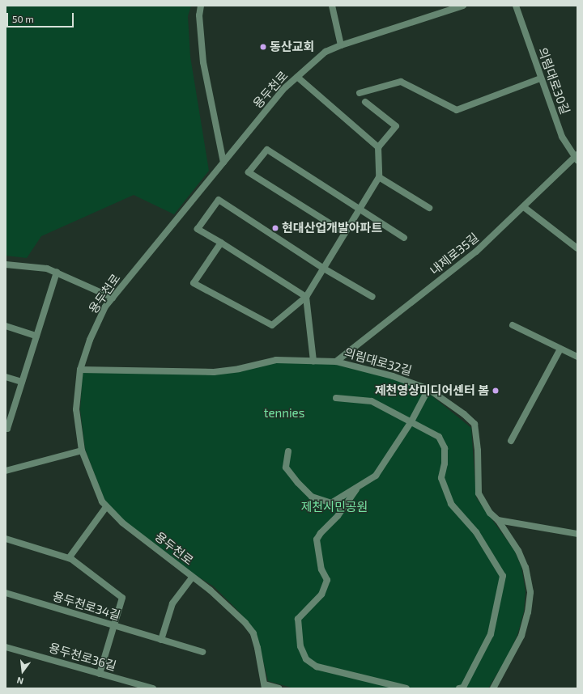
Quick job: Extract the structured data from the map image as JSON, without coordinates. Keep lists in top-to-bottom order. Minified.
{"streets":{"street":["의림대로30길","용두천로","내제로35길","의림대로32길","용두천로34길","용두천로36길"]},"crossings":[["의림대로30길","내제로35길"],["용두천로","의림대로32길"],["내제로35길","의림대로32길"]],"parks":["tennies","제천시민공원"],"places":["동산교회","현대산업개발아파트","제천영상미디어센터 봄"],"scale_bar":"50 m","north":"bottom"}
